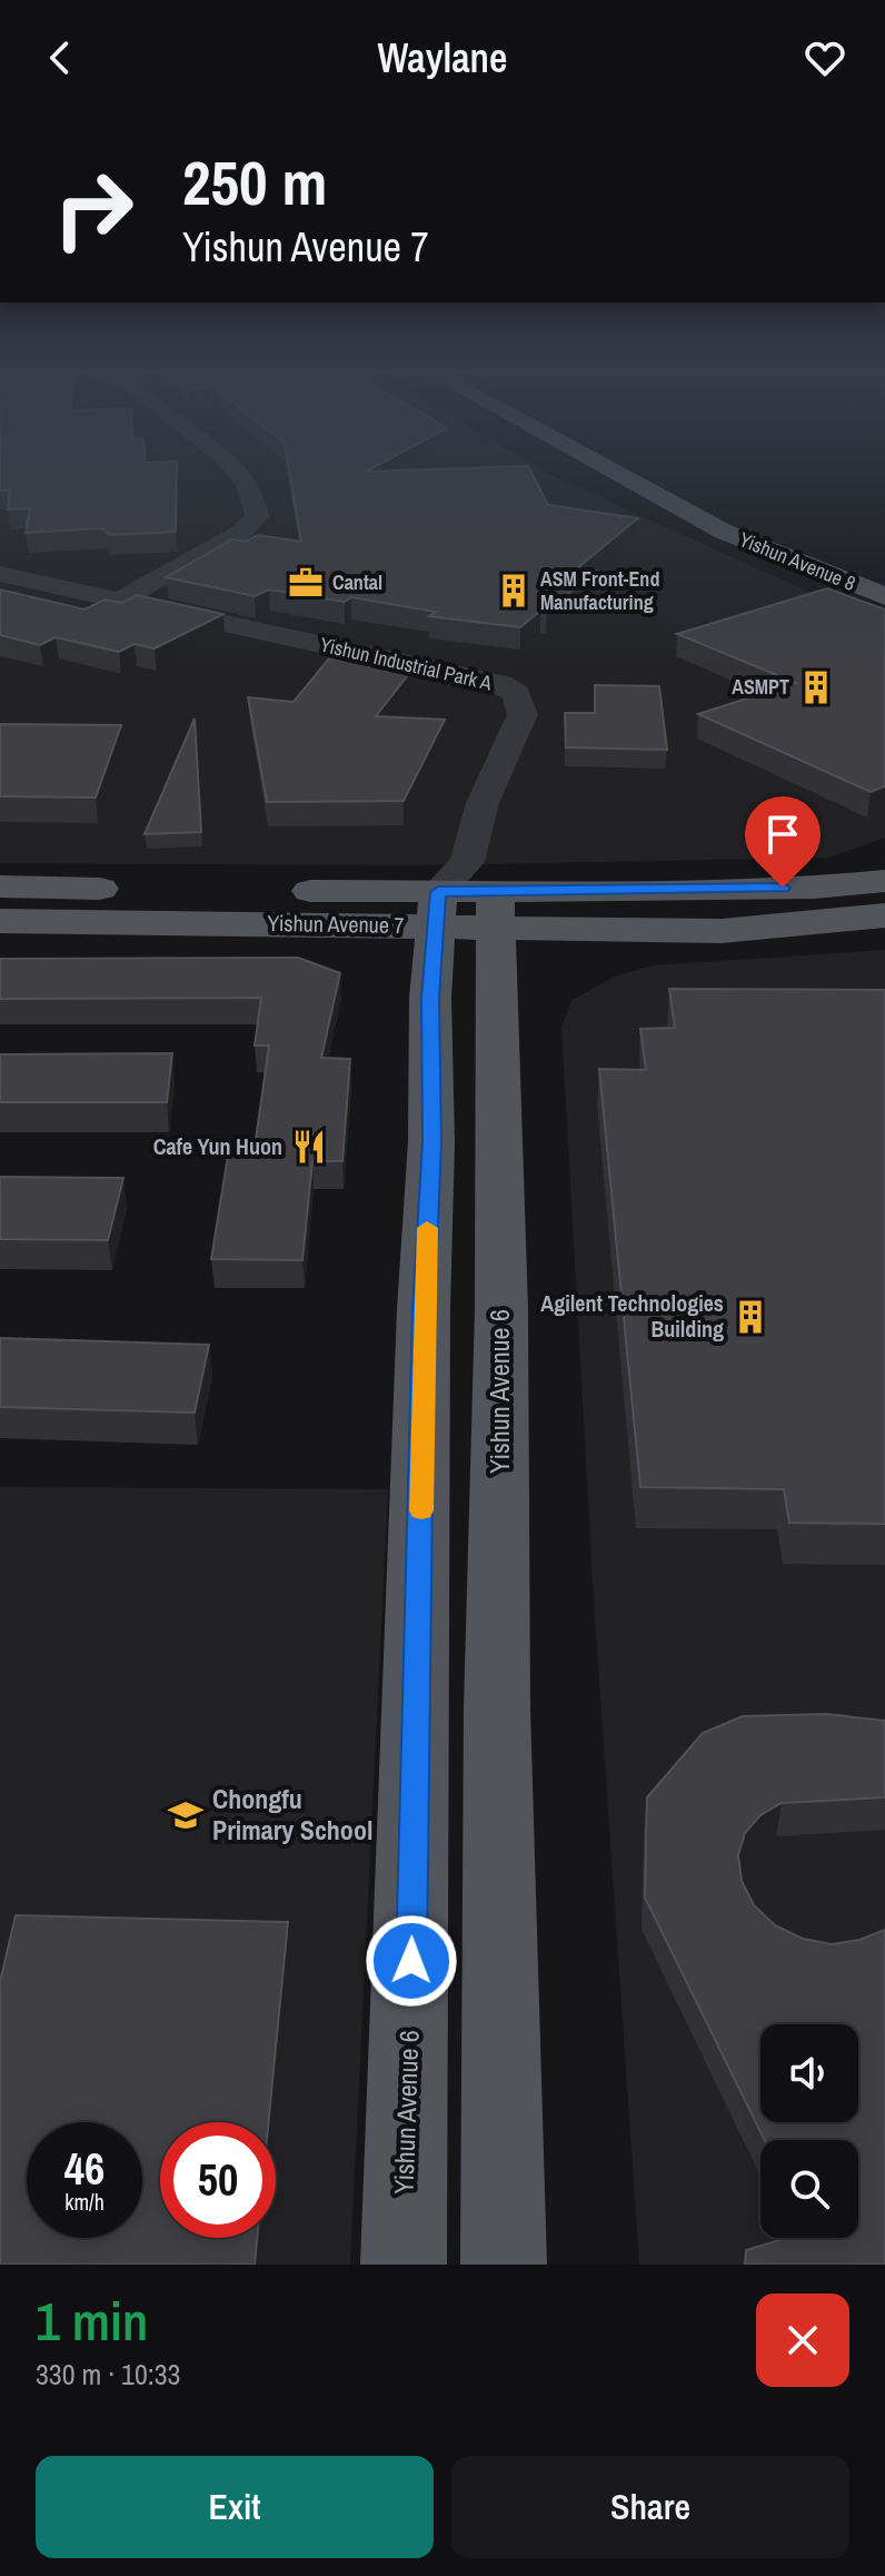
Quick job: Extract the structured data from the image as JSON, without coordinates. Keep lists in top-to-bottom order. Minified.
{"streets":{"main road":["Yishun Avenue 8","Yishun Avenue 7","Yishun Avenue 6"],"street":["Yishun Industrial Park A"]},"crossings":[["Yishun Industrial Park A","Yishun Avenue 7"],["Yishun Industrial Park A","Yishun Avenue 6"],["Yishun Avenue 7","Yishun Avenue 6"]],"places":{"office":["Cantal"],"building":["ASM Front-End Manufacturing","ASMPT","Agilent Technologies Building"],"restaurant":["Cafe Yun Huon"],"school or university":["Chongfu Primary School"]},"page":{"header":"Waylane","turn":["250 m","Yishun Avenue 7"],"speed":"46 km/h","limit":"50","heading":["1 min","330 m · 10:33"],"buttons":["Exit","Share"]}}
